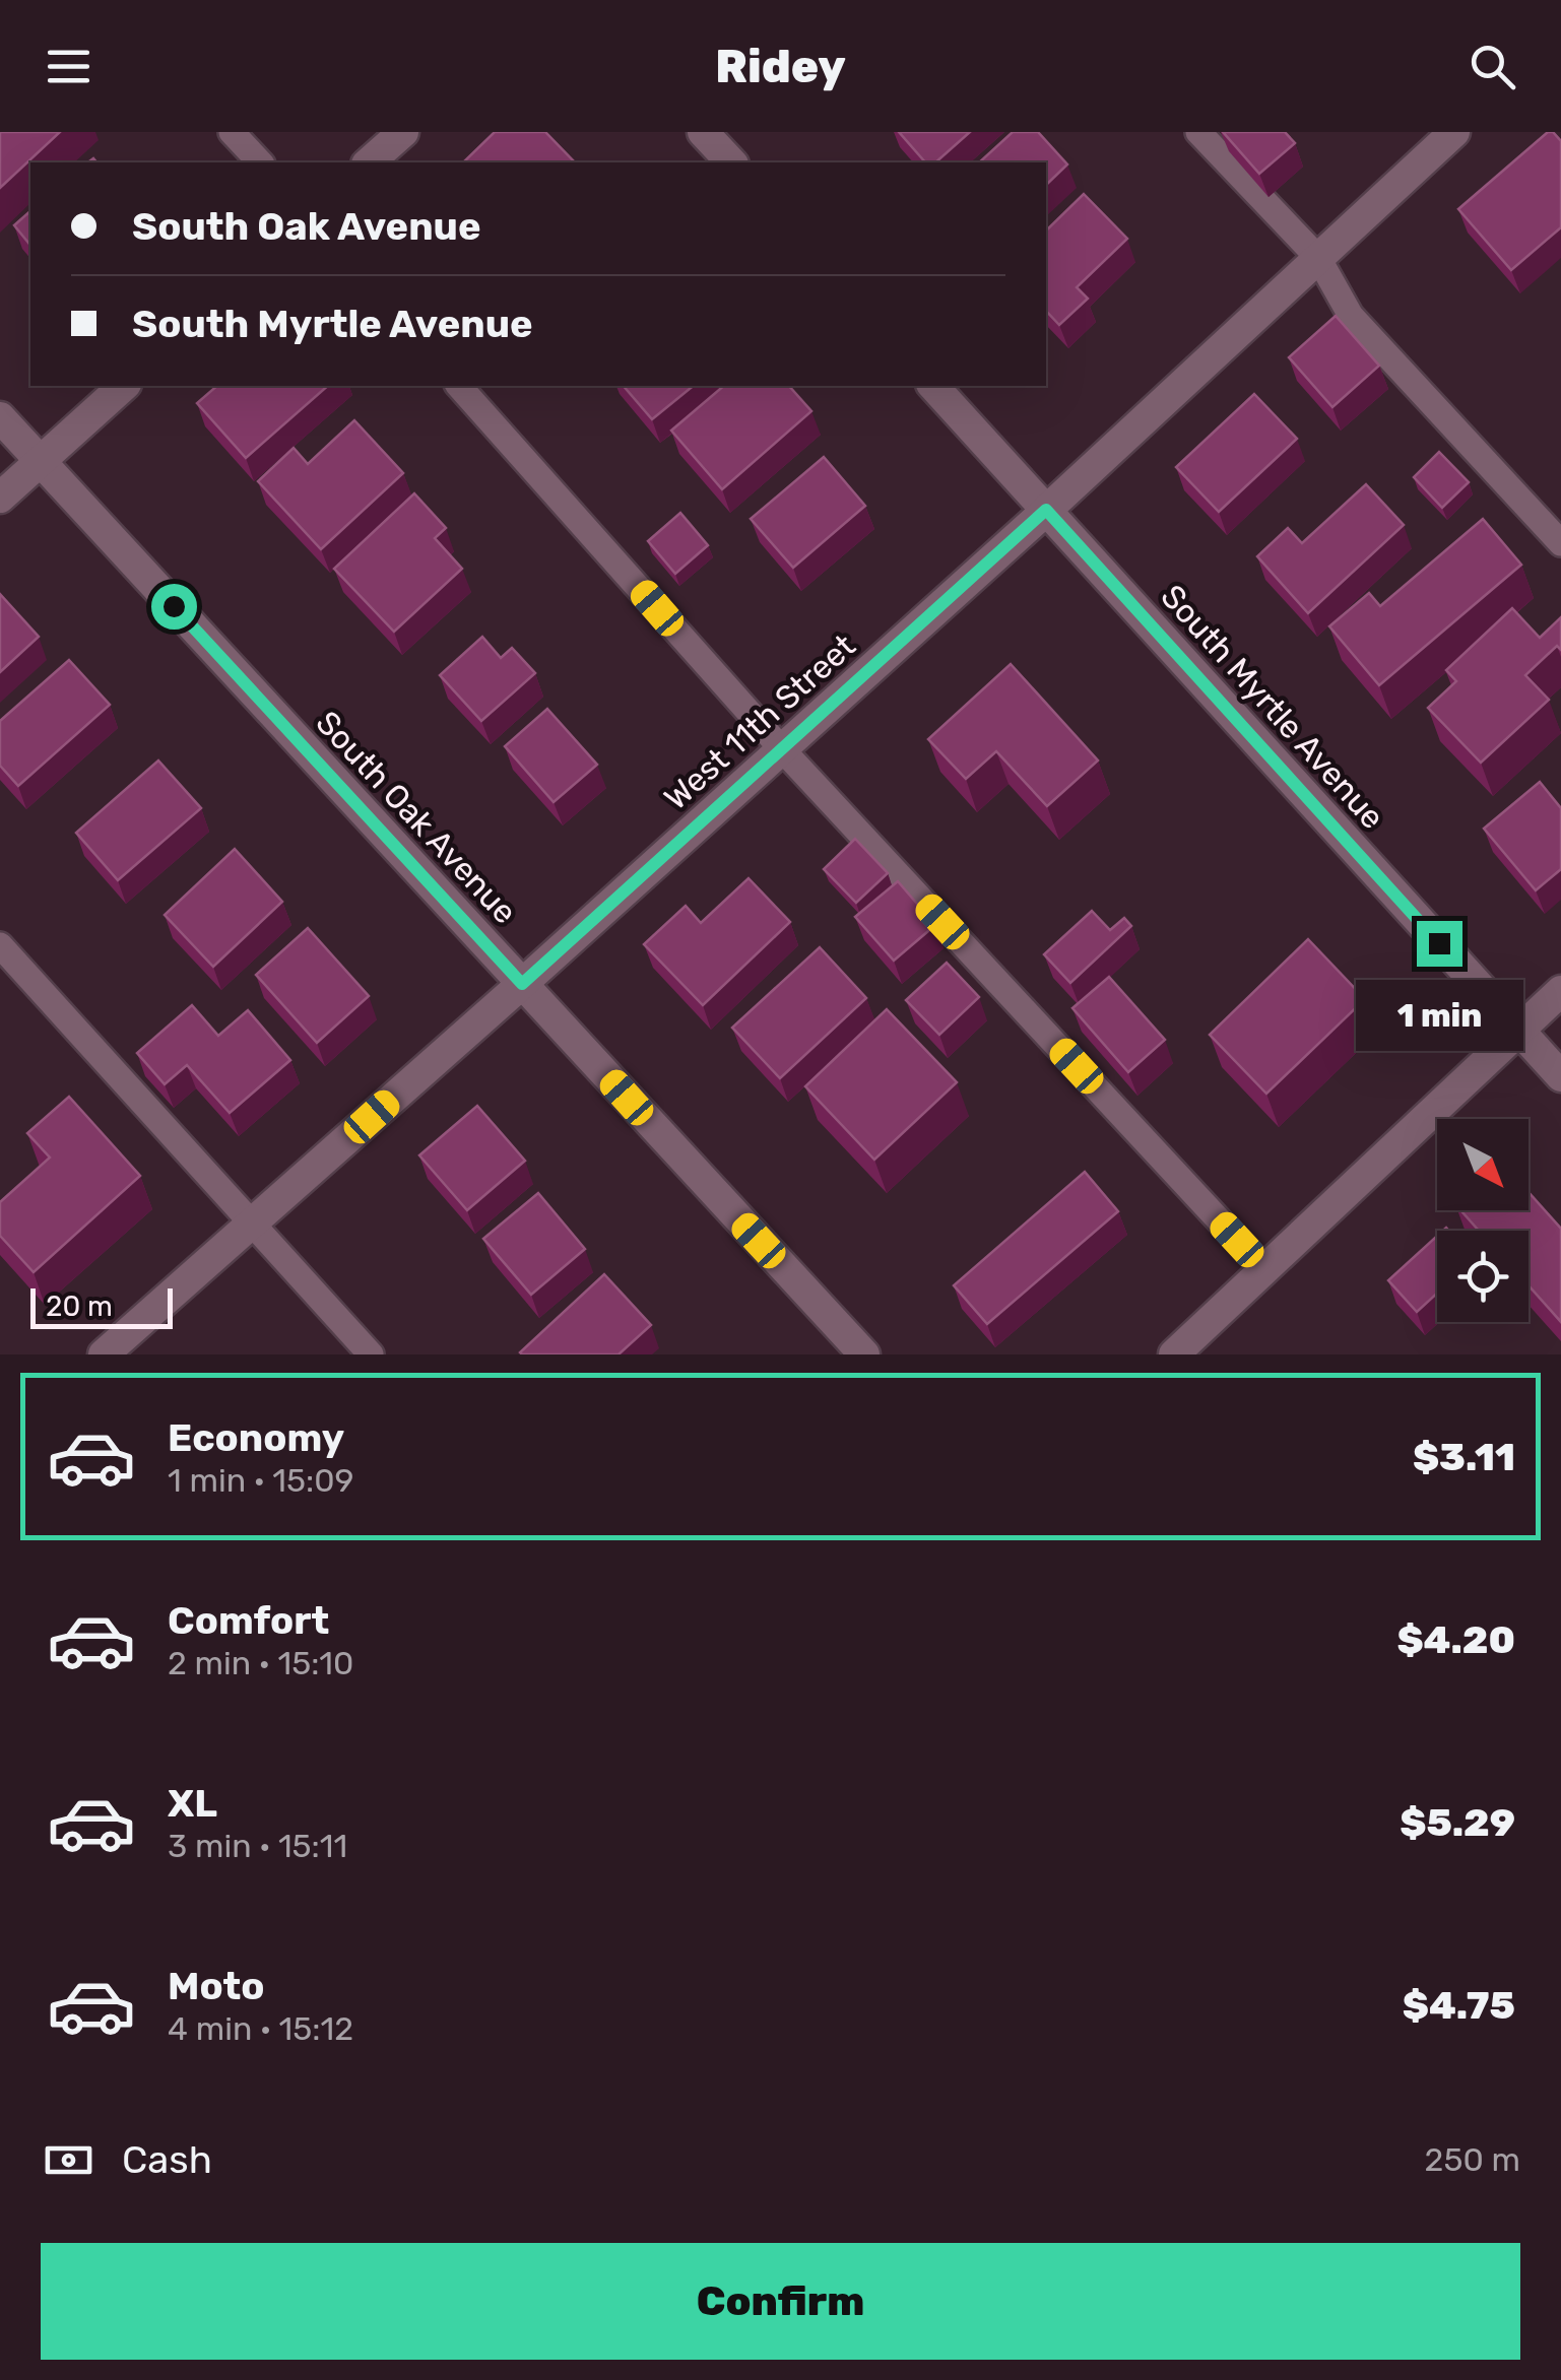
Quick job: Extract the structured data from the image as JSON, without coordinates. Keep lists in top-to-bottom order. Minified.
{"streets":{"street":["South Myrtle Avenue","West 11th Street","South Oak Avenue"]},"crossings":[["South Myrtle Avenue","West 11th Street"],["West 11th Street","South Oak Avenue"]],"scale_bar":"20 m","north":"bottom right","page":{"header":"Ridey","banner":["South Oak Avenue","South Myrtle Avenue"],"bubble":"1 min","scale":"20 m","list":[{"name":"Economy","note":"1 min · 15:09","value":"$3.11"},{"name":"Comfort","note":"2 min · 15:10","value":"$4.20"},{"name":"XL","note":"3 min · 15:11","value":"$5.29"},{"name":"Moto","note":"4 min · 15:12","value":"$4.75"}],"pay":["Cash","250 m"],"buttons":"Confirm"}}
